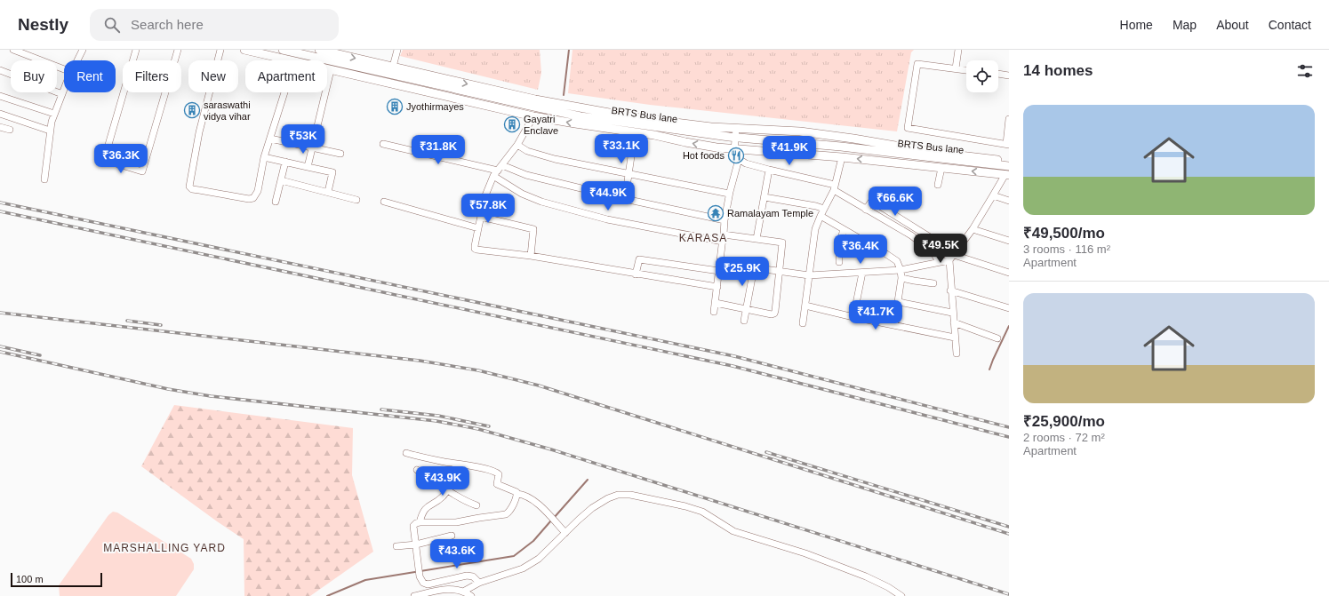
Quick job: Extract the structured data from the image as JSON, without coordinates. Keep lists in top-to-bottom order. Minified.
{"streets":{"main road":["BRTS Bus lane"]},"districts":["KARASA","MARSHALLING YARD"],"places":{"building":["Jyothirmayes","saraswathi vidya vihar","Gayatri Enclave"],"restaurant":["Hot foods"],"temple":["Ramalayam Temple"]},"scale_bar":"100 m","page":{"header":"Nestly","search":"Search here","nav":["Home","Map","About","Contact"],"heading":"14 homes","chip":["Buy","Rent","Filters","New","Apartment"],"list":[{"name":"₹49,500/mo","note":"3 rooms · 116 m² · Apartment"},{"name":"₹25,900/mo","note":"2 rooms · 72 m² · Apartment"}],"price":["₹53K","₹33.1K","₹31.8K","₹41.9K","₹36.3K","₹44.9K","₹66.6K","₹57.8K","₹49.5K","₹36.4K","₹25.9K","₹41.7K","₹43.9K","₹43.6K"],"scale":"100 m"}}
